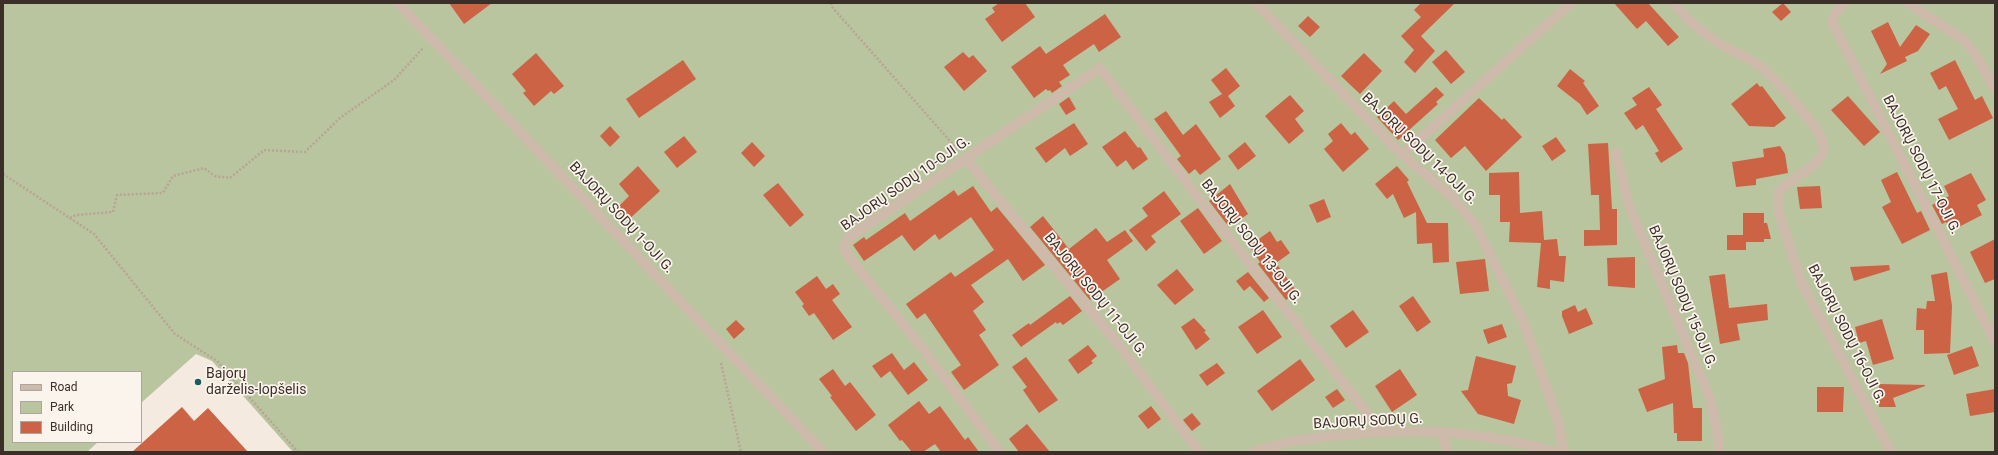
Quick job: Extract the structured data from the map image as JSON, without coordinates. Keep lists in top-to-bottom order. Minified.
{"streets":{"street":["BAJORŲ SODŲ 14-OJI G.","BAJORŲ SODŲ 17-OJI G.","BAJORŲ SODŲ 10-OJI G.","BAJORŲ SODŲ 1-OJI G.","BAJORŲ SODŲ 13-OJI G.","BAJORŲ SODŲ 11-OJI G.","BAJORŲ SODŲ 15-OJI G.","BAJORŲ SODŲ 16-OJI G.","BAJORŲ SODŲ G."]},"crossings":[["BAJORŲ SODŲ 10-OJI G.","BAJORŲ SODŲ 13-OJI G."],["BAJORŲ SODŲ 10-OJI G.","BAJORŲ SODŲ 11-OJI G."],["BAJORŲ SODŲ 13-OJI G.","BAJORŲ SODŲ G."]],"places":["Bajorų darželis-lopšelis"],"legend":["Road","Park","Building"]}
